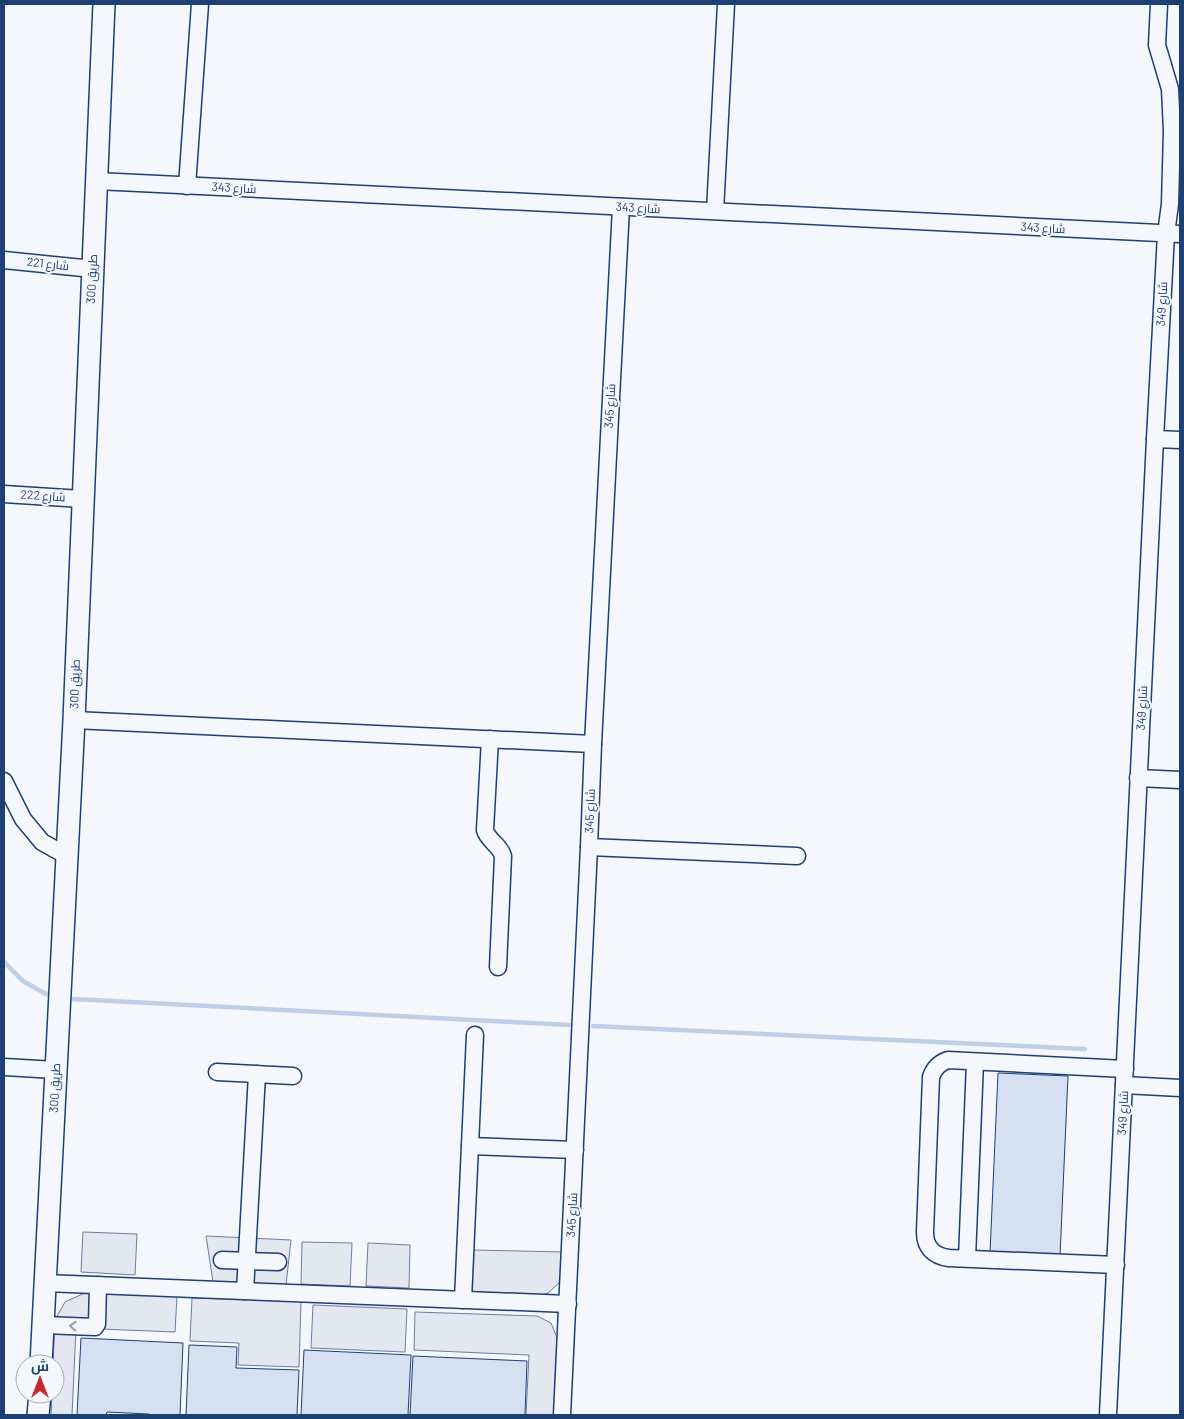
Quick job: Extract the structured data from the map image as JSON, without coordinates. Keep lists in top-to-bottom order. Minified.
{"streets":{"main road":["طريق 300"],"street":["شارع 343","شارع 221","شارع 349","شارع 345","شارع 222"]},"crossings":[["شارع 343","طريق 300"],["شارع 343","شارع 349"],["شارع 343","شارع 345"],["شارع 221","طريق 300"],["طريق 300","شارع 222"]],"north":"top"}
